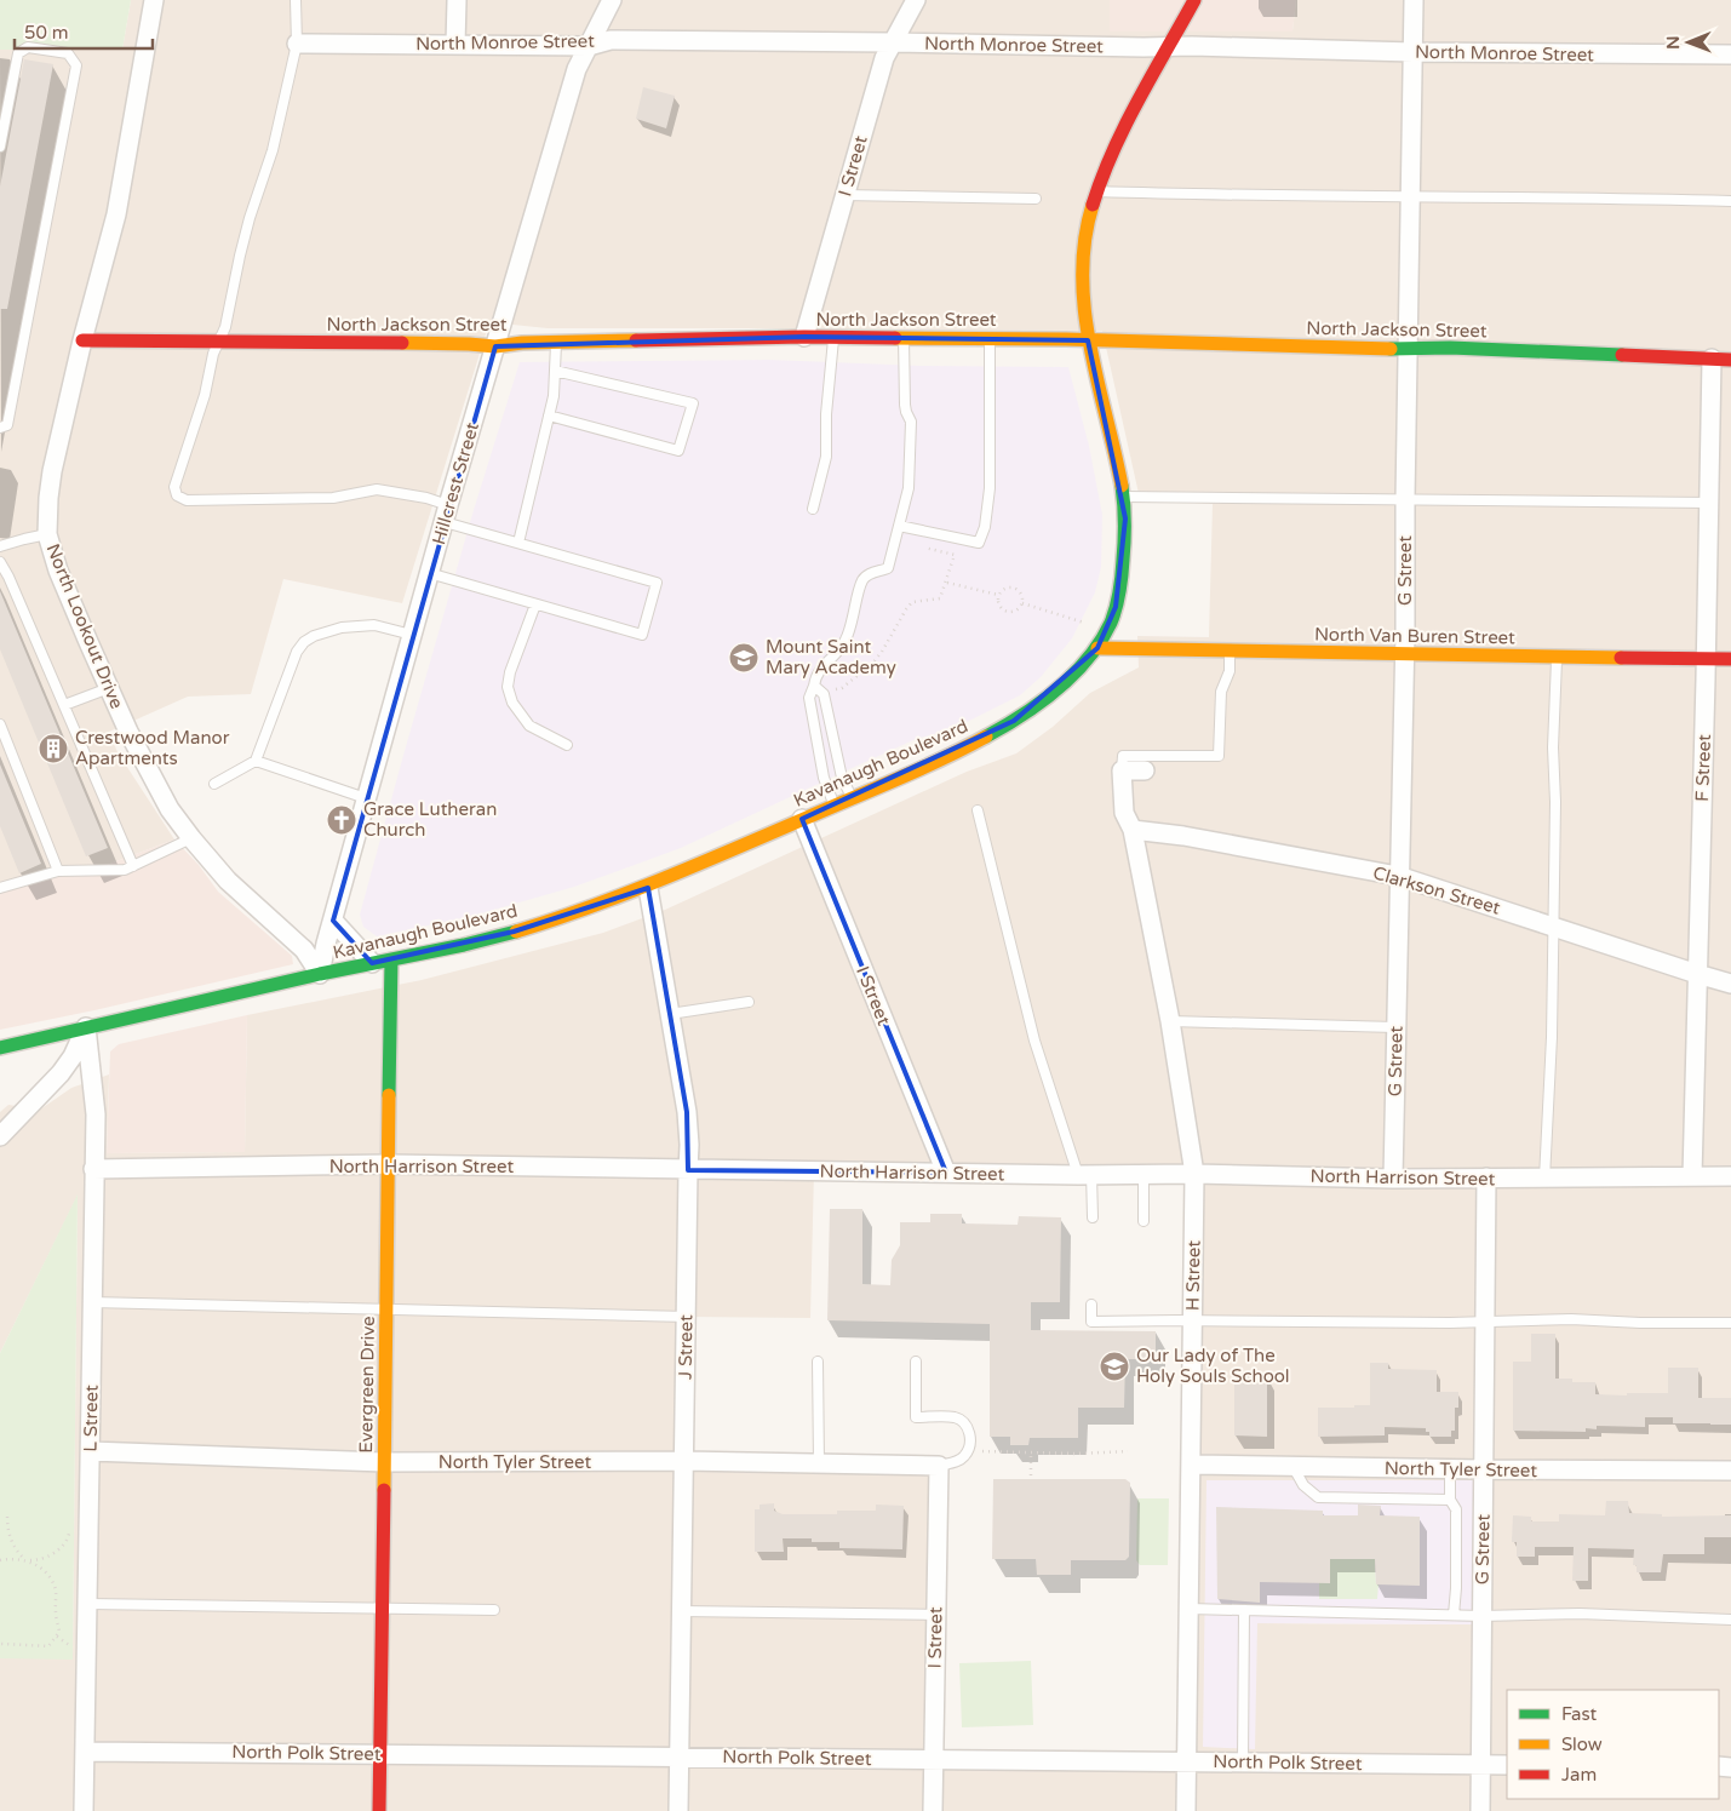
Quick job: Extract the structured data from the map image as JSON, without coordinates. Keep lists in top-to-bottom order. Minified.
{"streets":{"street":["North Monroe Street","I Street","North Jackson Street","Hillcrest Street","G Street","North Lookout Drive","North Van Buren Street","Kavanaugh Boulevard","F Street","Clarkson Street","North Harrison Street","H Street","J Street","Evergreen Drive","L Street","North Tyler Street","North Polk Street"]},"crossings":[["North Monroe Street","I Street"],["North Monroe Street","Hillcrest Street"],["North Monroe Street","G Street"],["North Monroe Street","Kavanaugh Boulevard"],["I Street","North Jackson Street"],["I Street","Kavanaugh Boulevard"],["I Street","North Harrison Street"],["I Street","North Tyler Street"],["I Street","North Polk Street"],["North Jackson Street","Hillcrest Street"],["North Jackson Street","G Street"],["North Jackson Street","North Lookout Drive"],["North Jackson Street","Kavanaugh Boulevard"],["North Jackson Street","F Street"],["Hillcrest Street","North Lookout Drive"],["Hillcrest Street","Kavanaugh Boulevard"],["G Street","North Van Buren Street"],["G Street","Clarkson Street"],["G Street","North Harrison Street"],["G Street","North Tyler Street"],["G Street","North Polk Street"],["North Lookout Drive","Kavanaugh Boulevard"],["North Van Buren Street","Kavanaugh Boulevard"],["North Van Buren Street","F Street"],["Kavanaugh Boulevard","J Street"],["Kavanaugh Boulevard","Evergreen Drive"],["Kavanaugh Boulevard","L Street"],["F Street","Clarkson Street"],["F Street","North Harrison Street"],["Clarkson Street","H Street"],["North Harrison Street","H Street"],["North Harrison Street","J Street"],["North Harrison Street","Evergreen Drive"],["North Harrison Street","L Street"],["H Street","North Tyler Street"],["H Street","North Polk Street"],["J Street","North Tyler Street"],["J Street","North Polk Street"],["Evergreen Drive","North Tyler Street"],["Evergreen Drive","North Polk Street"],["L Street","North Tyler Street"],["L Street","North Polk Street"]],"places":{"school or university":["Mount Saint Mary Academy","Our Lady of The Holy Souls School"],"building":["Crestwood Manor Apartments"],"church":["Grace Lutheran Church"]},"legend":["Fast","Slow","Jam"],"scale_bar":"50 m","north":"left"}
